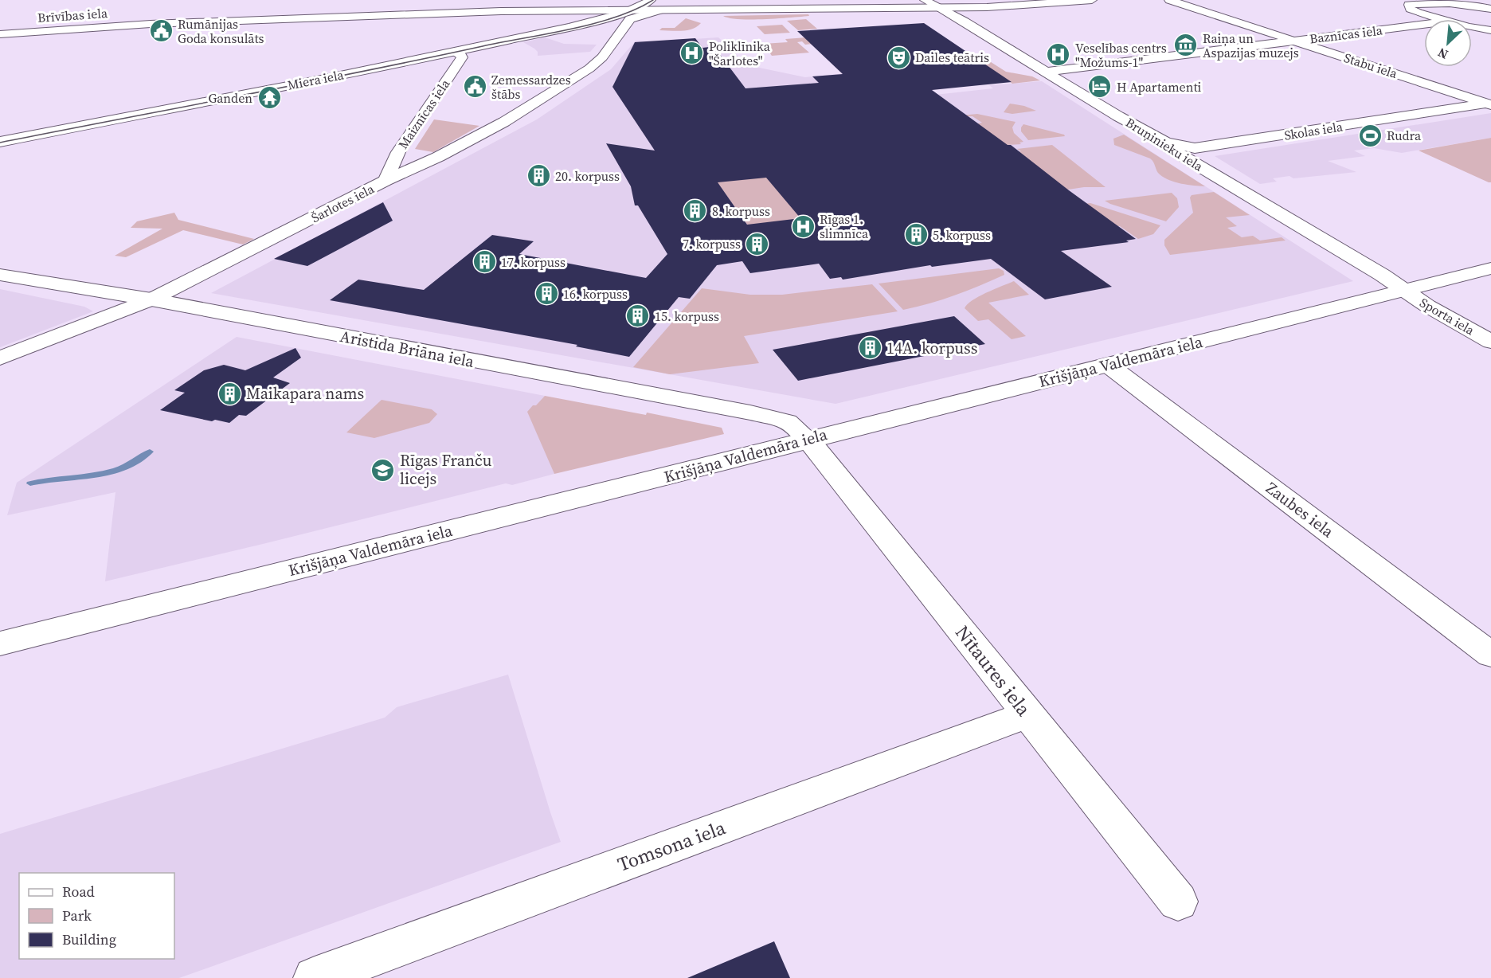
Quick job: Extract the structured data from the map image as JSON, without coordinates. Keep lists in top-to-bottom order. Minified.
{"streets":{"main road":["Brīvības iela","Baznīcas iela","Stabu iela","Miera iela","Maiznīcas iela","Skolas iela","Bruņinieku iela","Šarlotes iela","Sporta iela","Aristida Briāna iela","Krišjāņa Valdemāra iela","Zaubes iela","Nītaures iela","Tomsona iela"]},"crossings":[["Brīvības iela","Miera iela"],["Brīvības iela","Bruņinieku iela"],["Brīvības iela","Šarlotes iela"],["Baznīcas iela","Stabu iela"],["Baznīcas iela","Bruņinieku iela"],["Stabu iela","Skolas iela"],["Miera iela","Maiznīcas iela"],["Maiznīcas iela","Šarlotes iela"],["Skolas iela","Bruņinieku iela"],["Bruņinieku iela","Sporta iela"],["Bruņinieku iela","Krišjāņa Valdemāra iela"],["Šarlotes iela","Aristida Briāna iela"],["Sporta iela","Krišjāņa Valdemāra iela"],["Aristida Briāna iela","Krišjāņa Valdemāra iela"],["Aristida Briāna iela","Nītaures iela"],["Krišjāņa Valdemāra iela","Zaubes iela"],["Krišjāņa Valdemāra iela","Nītaures iela"],["Nītaures iela","Tomsona iela"]],"places":{"public building":["Rumānijas Goda konsulāts","Zemessardzes štābs"],"museum":["Raiņa un Aspazijas muzejs"],"hospital":["Poliklīnika \"Šarlotes\"","Veselības centrs \"Možums-1\"","Rīgas 1. slimnīca"],"theatre":["Dailes teātris"],"hotel":["H Apartamenti"],"temple":["Ganden"],"sports":["Rudra"],"building":["20. korpuss","8. korpuss","5. korpuss","7. korpuss","17. korpuss","16. korpuss","15. korpuss","14A. korpuss","Maikapara nams"],"school or university":["Rīgas Franču licejs"]},"legend":["Road","Park","Building"],"north":"bottom left"}
